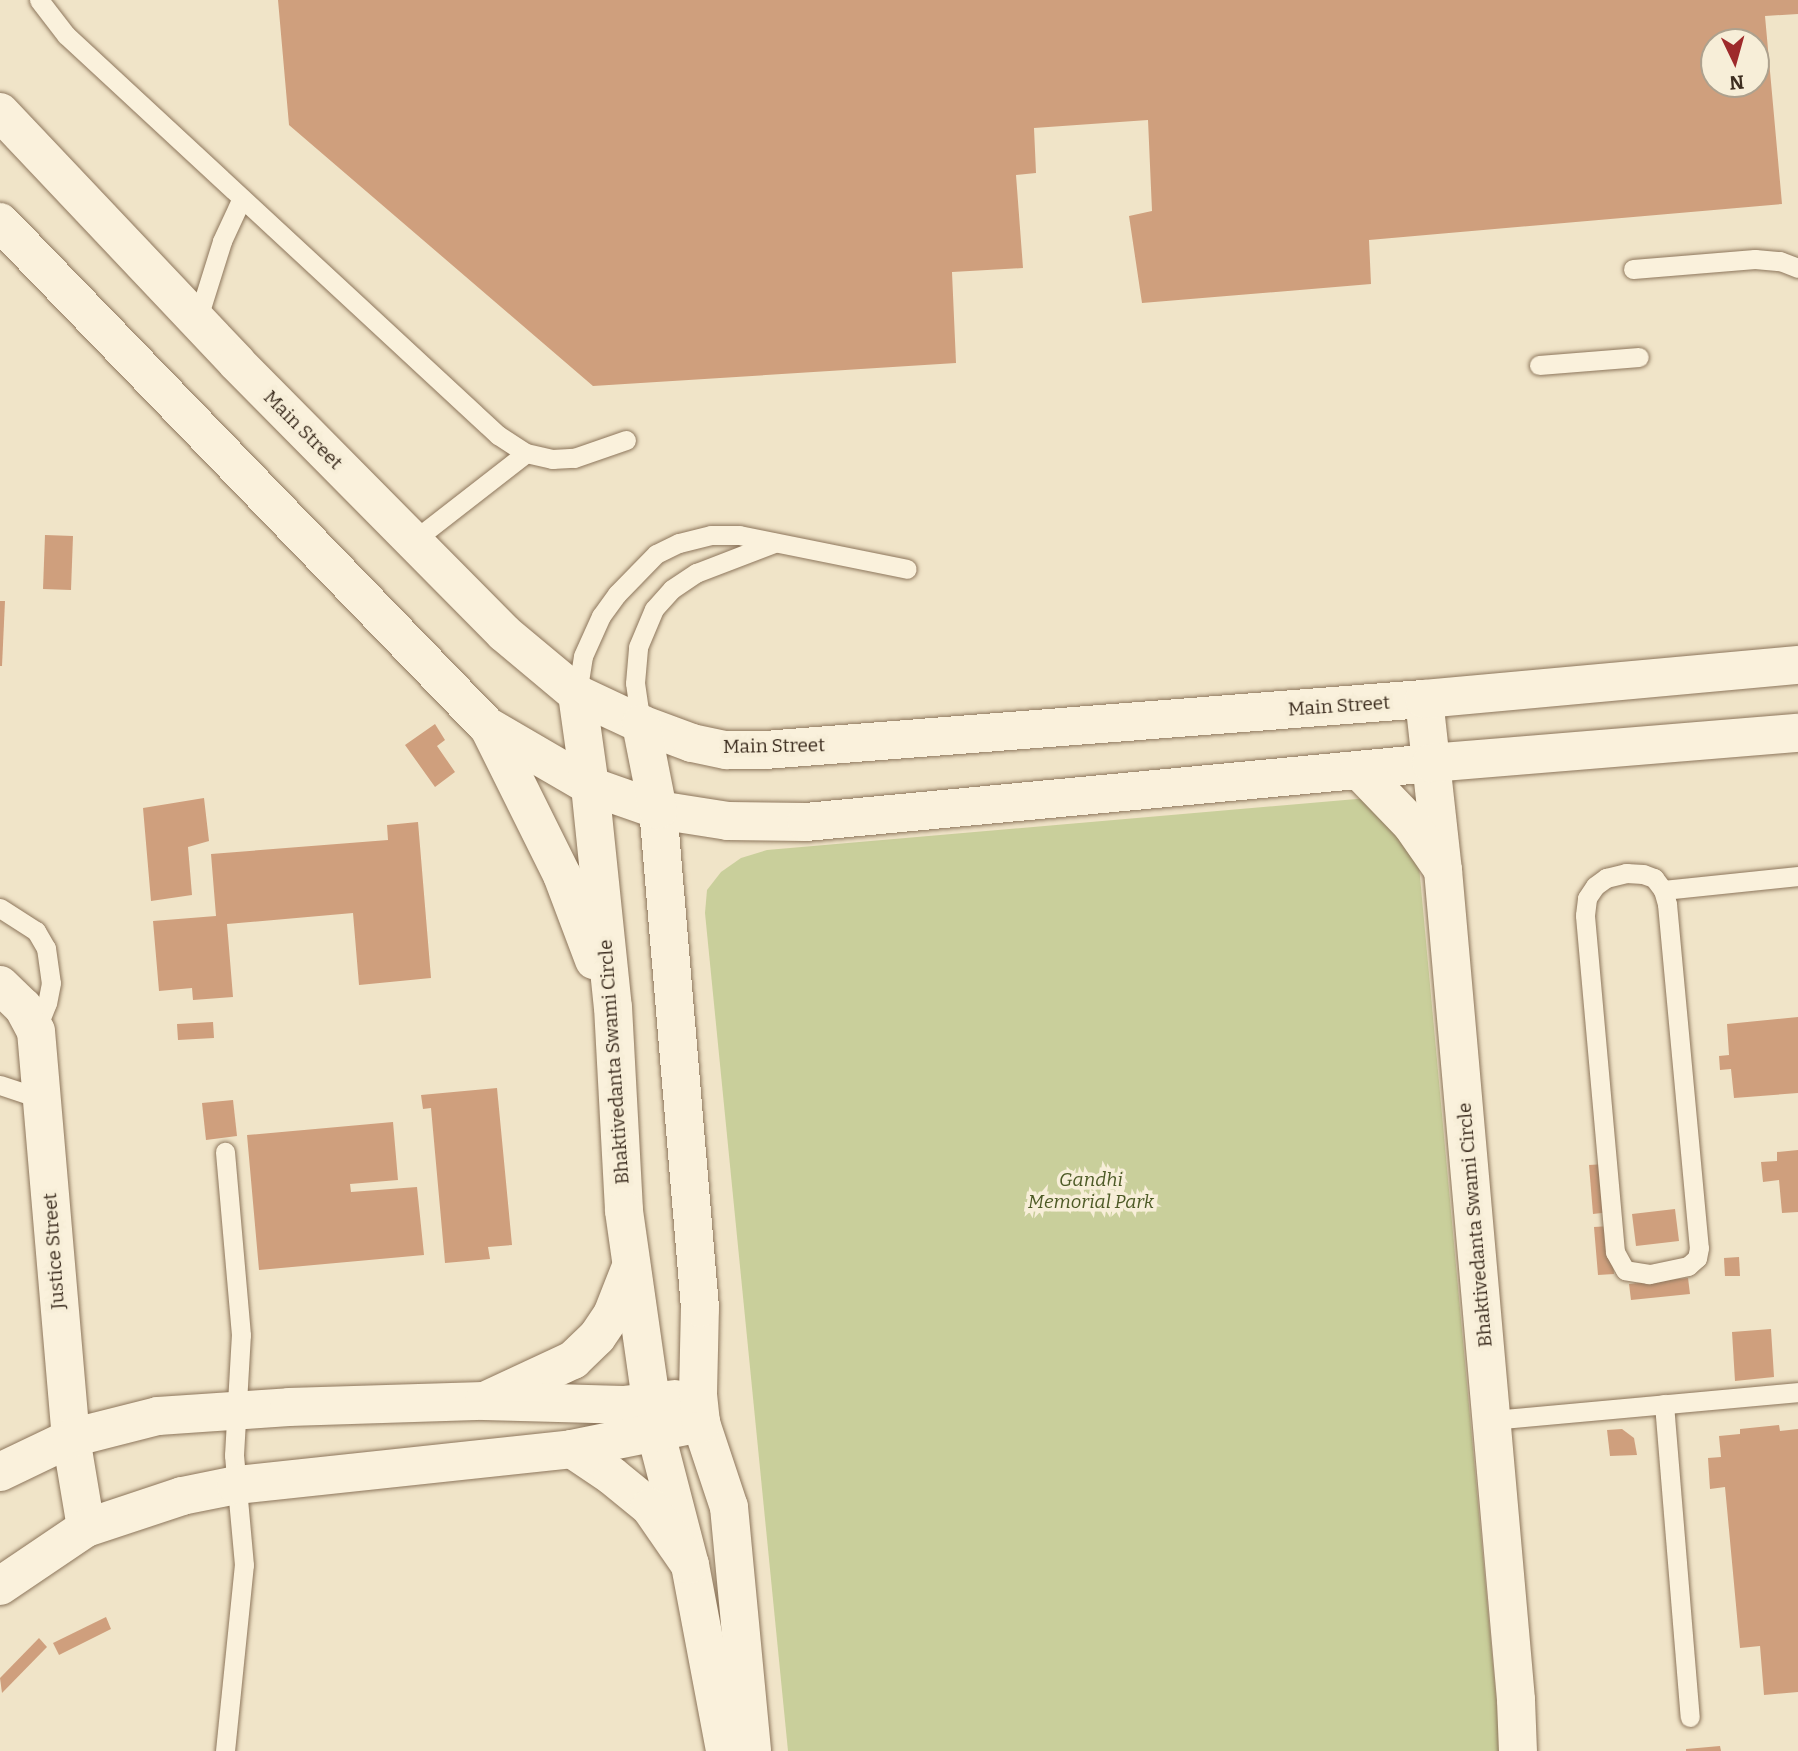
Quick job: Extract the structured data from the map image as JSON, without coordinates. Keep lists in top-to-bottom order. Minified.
{"streets":{"street":["Main Street","Bhaktivedanta Swami Circle","Justice Street"]},"crossings":[["Main Street","Bhaktivedanta Swami Circle"]],"parks":["Gandhi Memorial Park"],"north":"bottom"}
